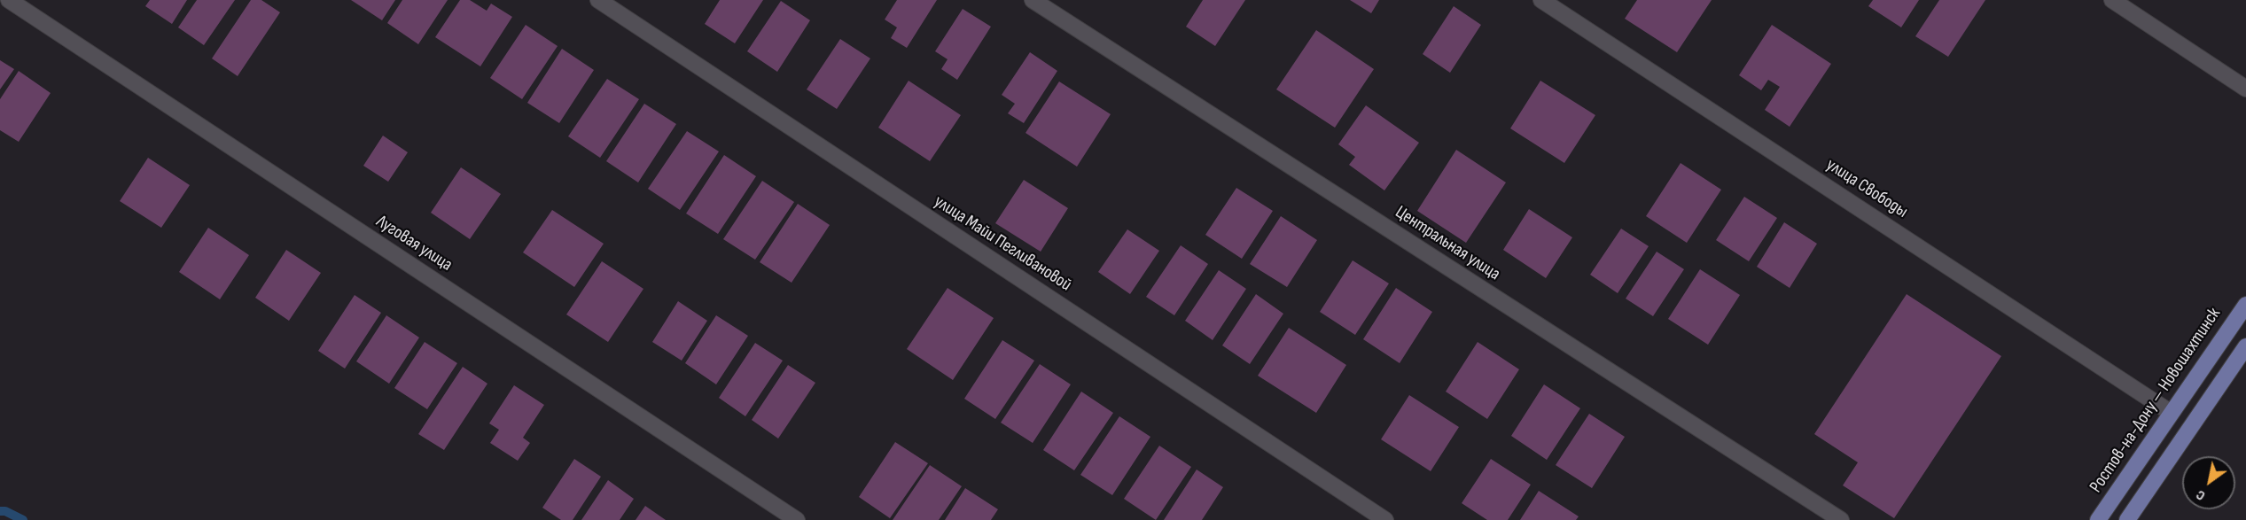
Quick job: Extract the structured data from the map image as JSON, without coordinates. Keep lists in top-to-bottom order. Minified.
{"streets":{"main road":["Ростов-на-Дону — Новошахтинск"],"street":["улица Свободы","Луговая улица","улица Майи Пегливановой","Центральная улица"]},"crossings":[["улица Свободы","Ростов-на-Дону — Новошахтинск"]],"north":"bottom left"}
